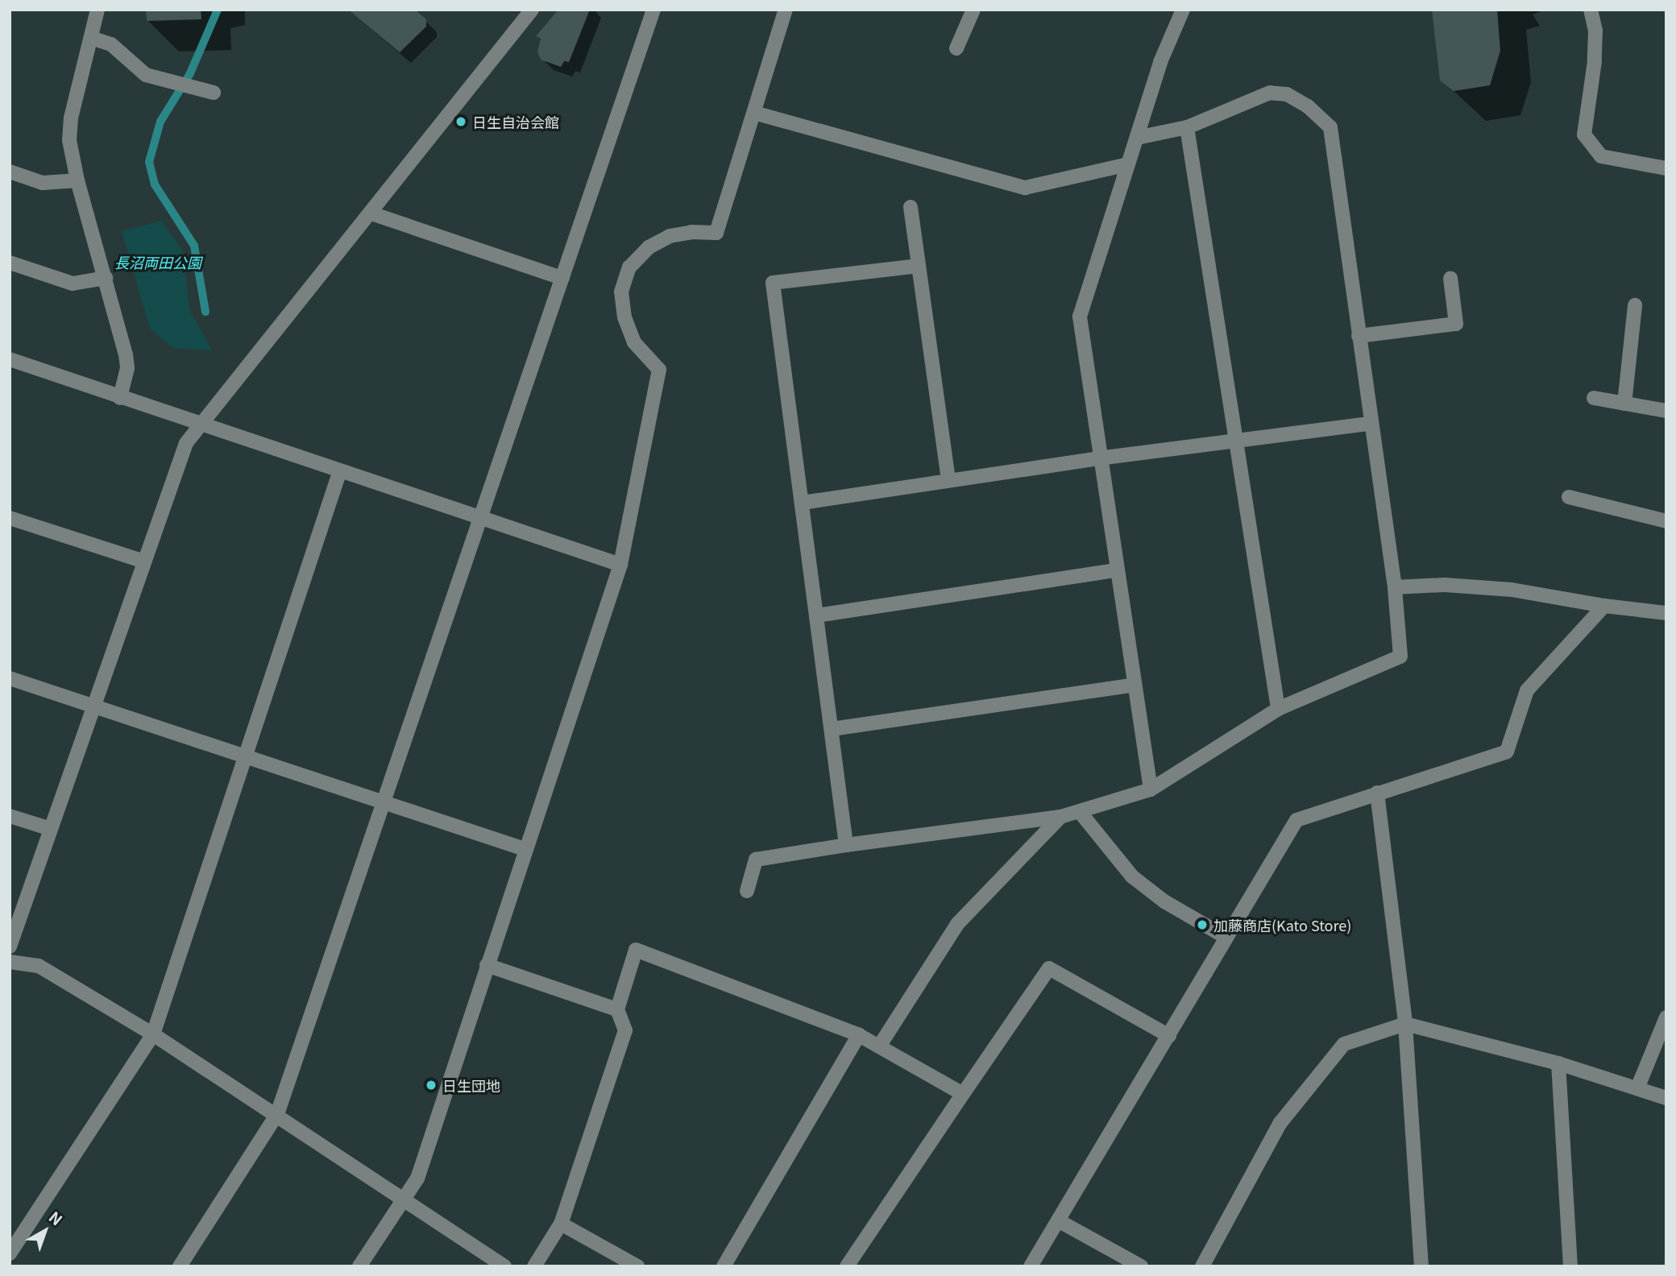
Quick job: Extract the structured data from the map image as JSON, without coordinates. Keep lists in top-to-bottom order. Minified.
{"parks":["長沼両田公園"],"places":["日生自治会館","加藤商店(Kato Store)","日生団地"],"north":"top right"}
